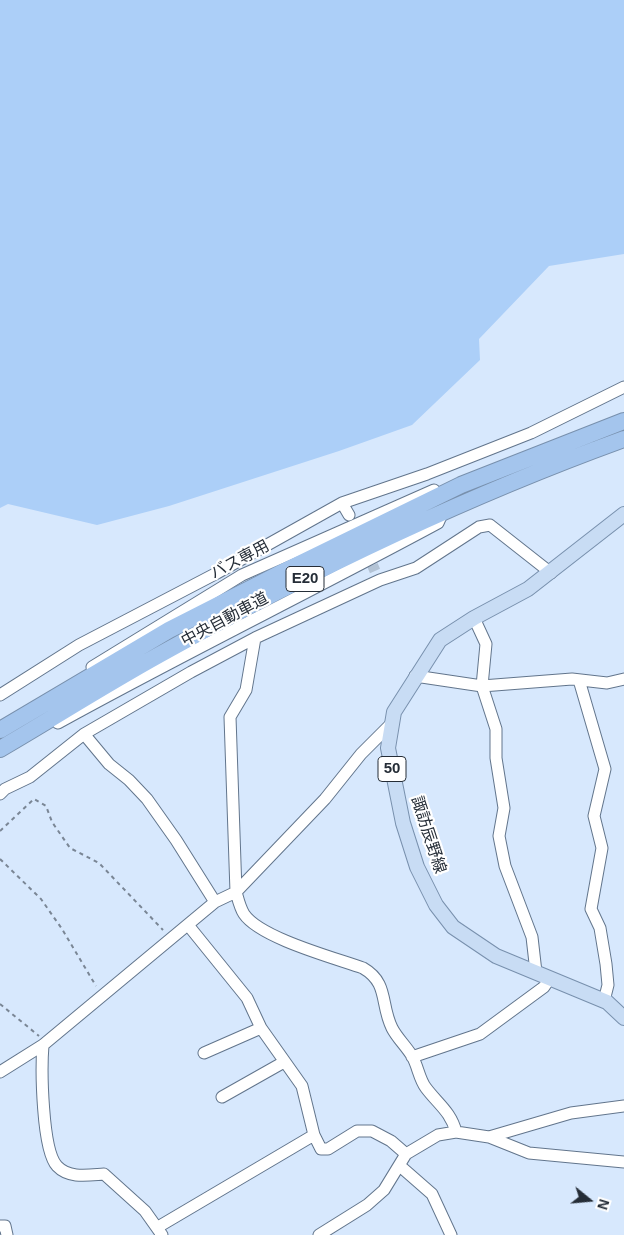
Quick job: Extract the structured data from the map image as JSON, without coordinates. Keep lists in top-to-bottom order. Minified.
{"streets":{"highway":["E20","中央自動車道"],"main road":["50","諏訪辰野線"]},"north":"right"}
